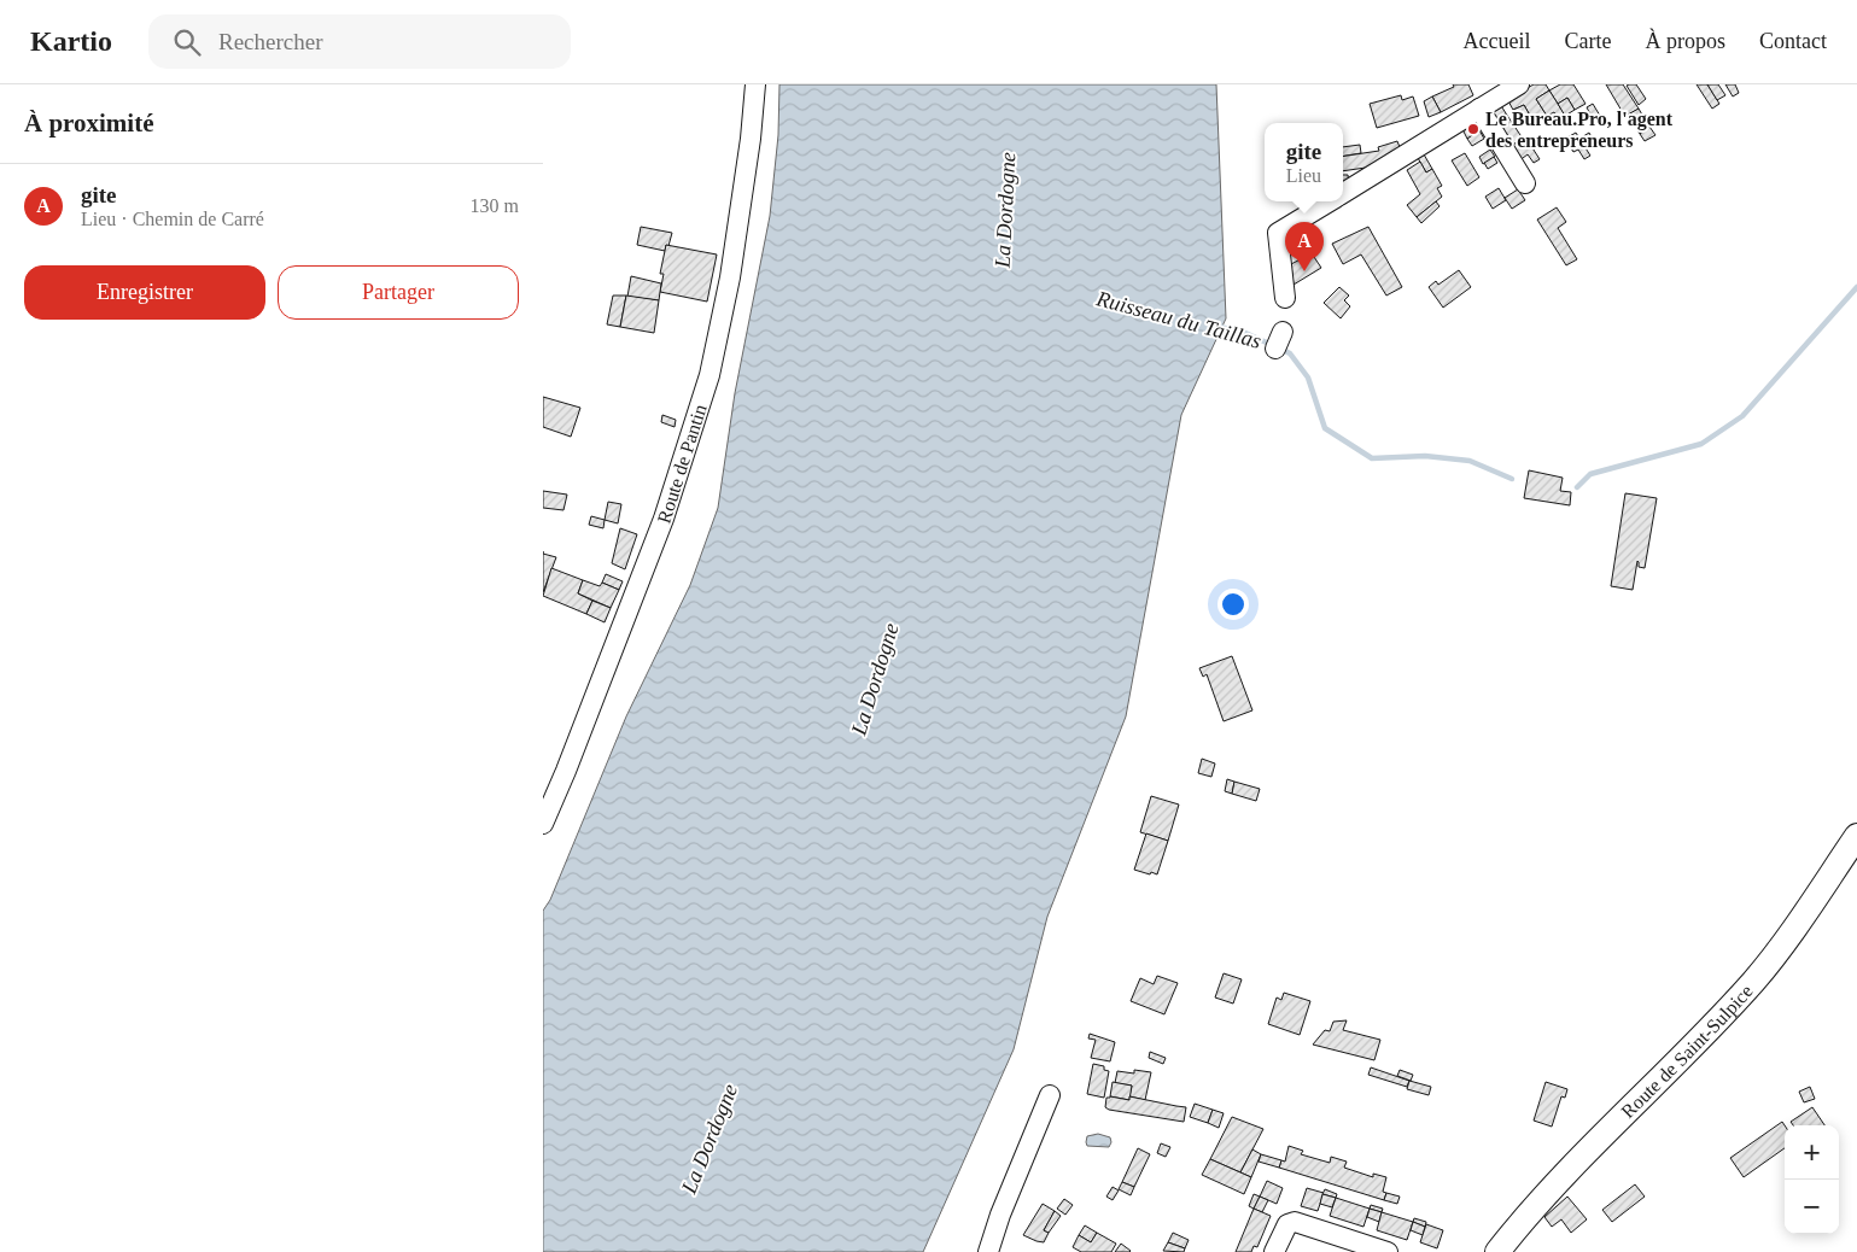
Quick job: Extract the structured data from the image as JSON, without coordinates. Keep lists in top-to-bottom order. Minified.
{"streets":{"main road":["Route de Saint-Sulpice"],"street":["Route de Pantin"]},"water":["La Dordogne","Ruisseau du Taillas"],"places":["Le Bureau.Pro, l'agent des entrepreneurs"],"page":{"header":"Kartio","search":"Rechercher","nav":["Accueil","Carte","À propos","Contact"],"heading":"À proximité","popup":["gite","Lieu"],"list":[{"mark":"A","name":"gite","note":"Lieu · Chemin de Carré","value":"130 m"}],"pins":"A","buttons":["Enregistrer","Partager"],"map_buttons":["+","−"]}}
